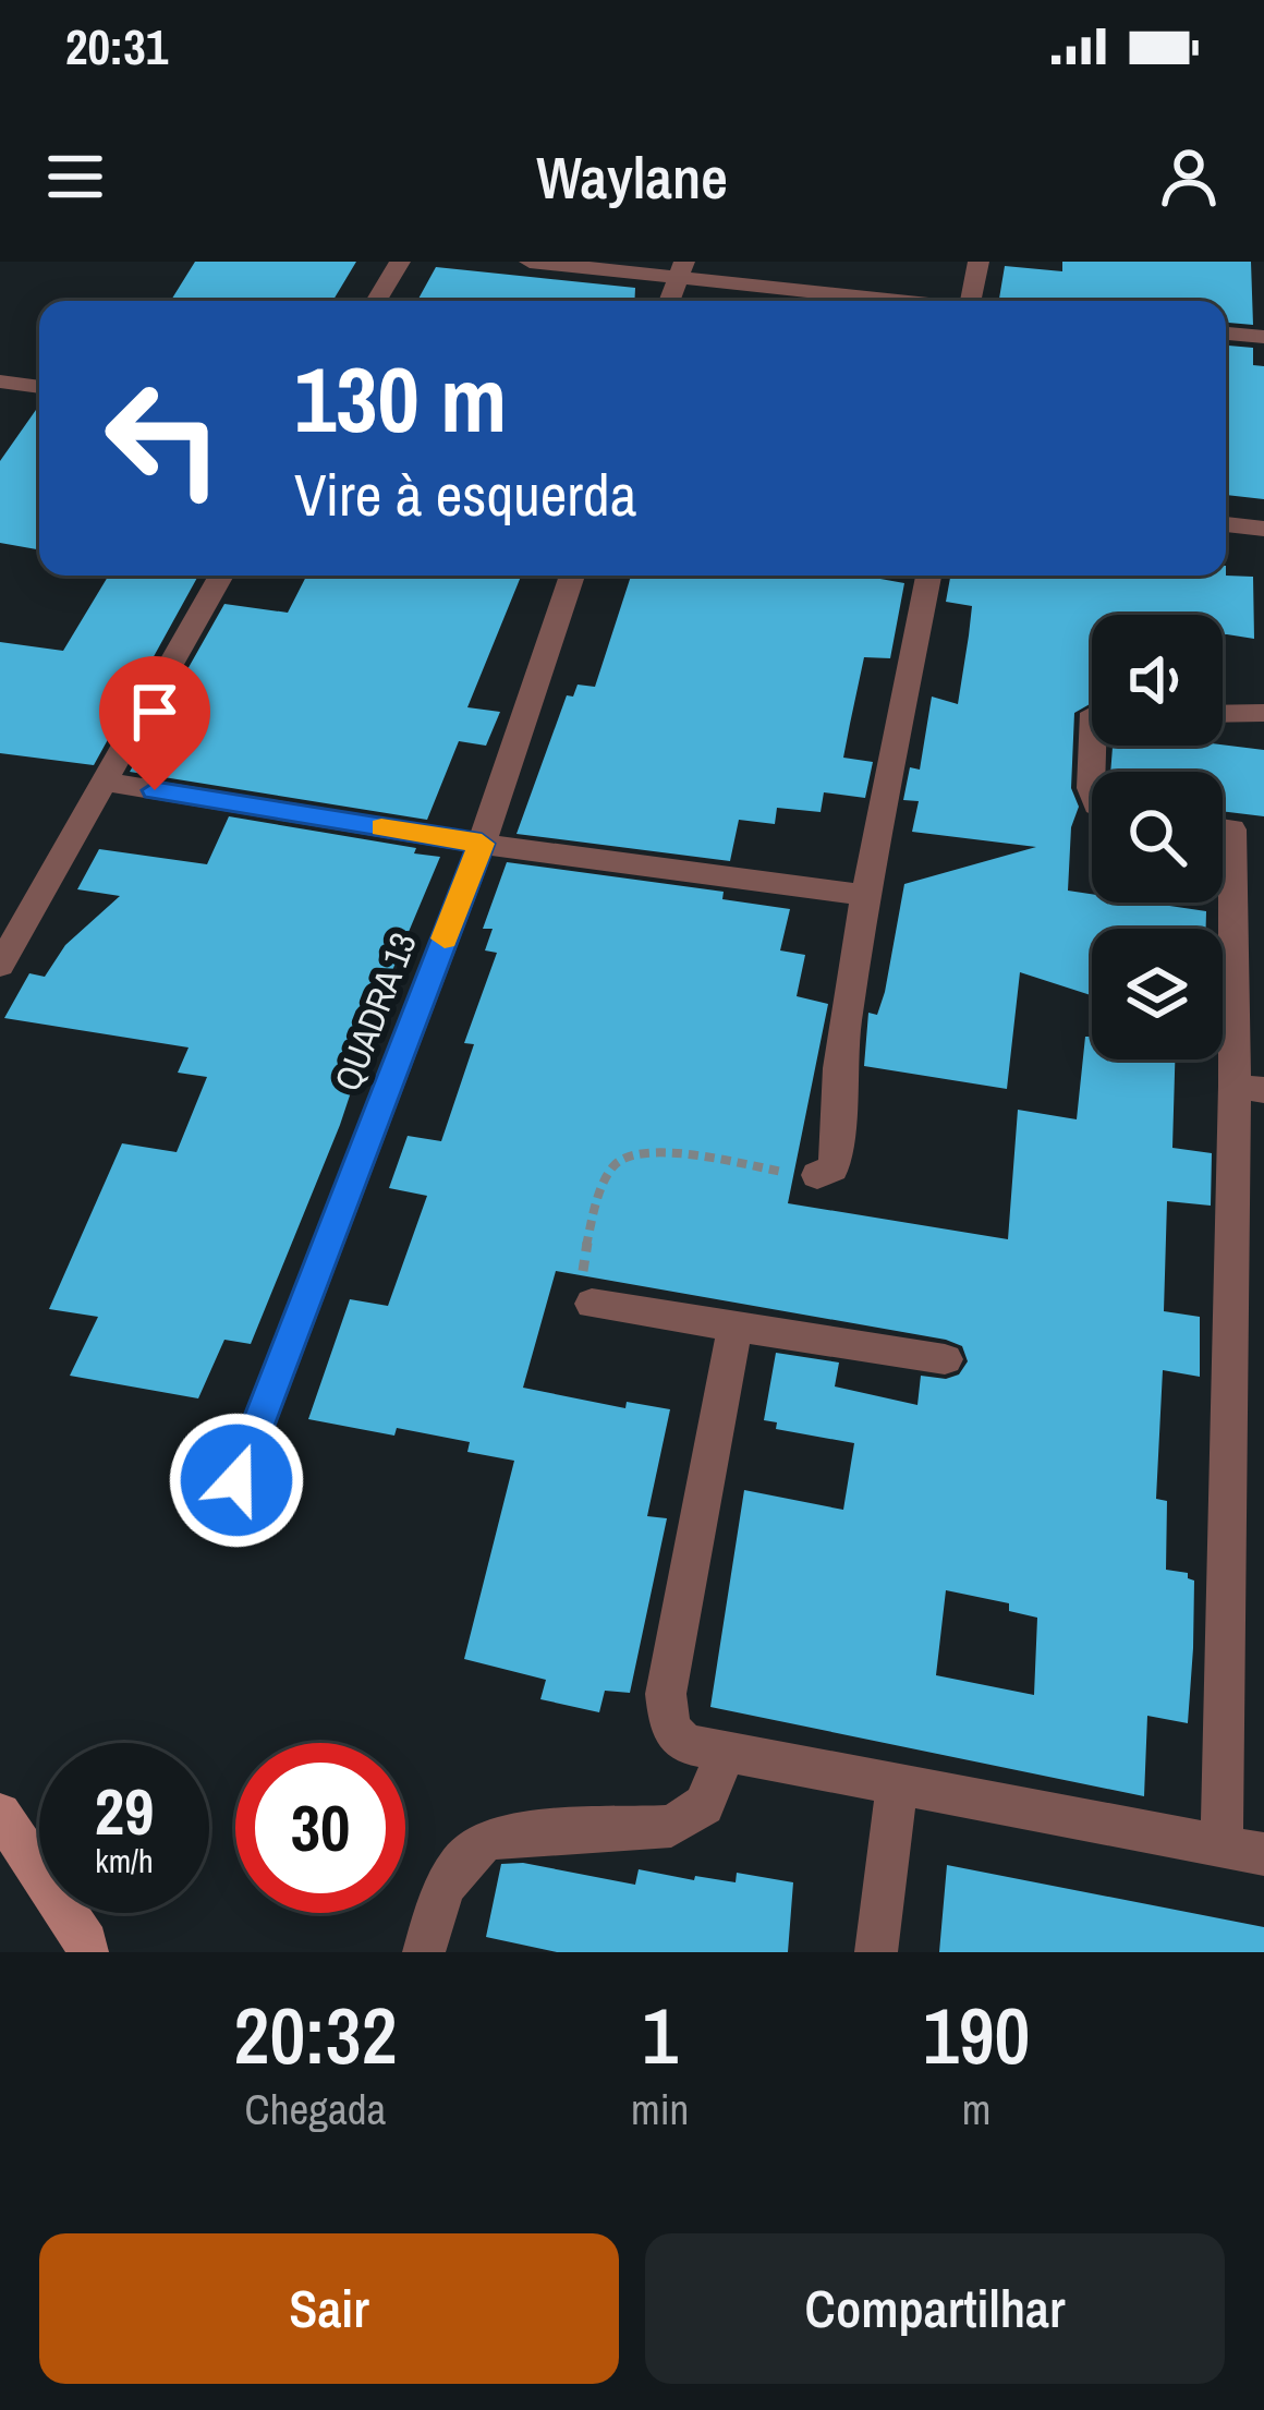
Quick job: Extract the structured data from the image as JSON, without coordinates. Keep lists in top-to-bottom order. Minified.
{"streets":{"street":["QUADRA 13"]},"page":{"status":"20:31","header":"Waylane","turn":["130 m","Vire à esquerda"],"speed":"29 km/h","limit":"30","eta":["20:32","Chegada","1","min","190","m"],"buttons":["Sair","Compartilhar"]}}
